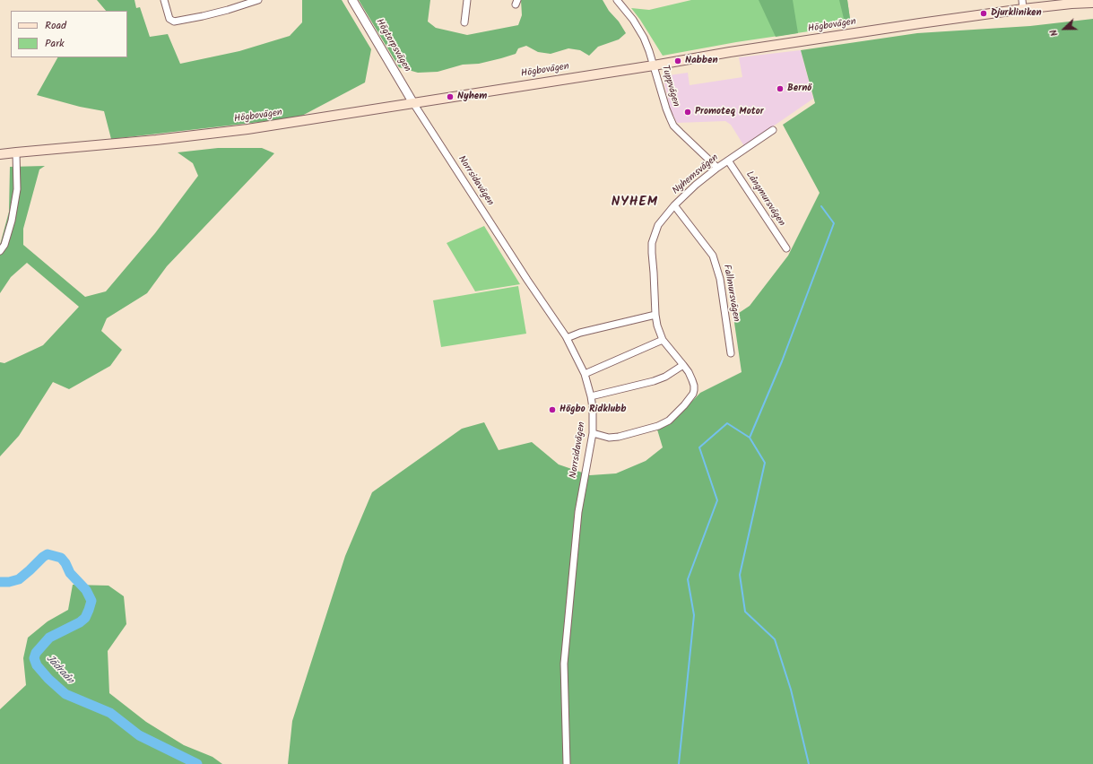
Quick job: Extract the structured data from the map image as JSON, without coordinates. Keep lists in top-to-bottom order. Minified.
{"streets":{"main road":["Högbovägen"],"street":["Högtorpsvägen","Tuppvägen","Nyhemsvägen","Norrsidavägen","Långmursvägen","Fallmursvägen"]},"crossings":[["Högbovägen","Högtorpsvägen"],["Högbovägen","Tuppvägen"],["Högbovägen","Norrsidavägen"],["Högtorpsvägen","Norrsidavägen"],["Tuppvägen","Nyhemsvägen"],["Nyhemsvägen","Långmursvägen"],["Nyhemsvägen","Fallmursvägen"]],"districts":["NYHEM"],"water":["Jädraån"],"places":["Djurkliniken","Nabben","Bernö","Nyhem","Promoteq Motor","Högbo Ridklubb"],"legend":["Road","Park"],"north":"left"}
